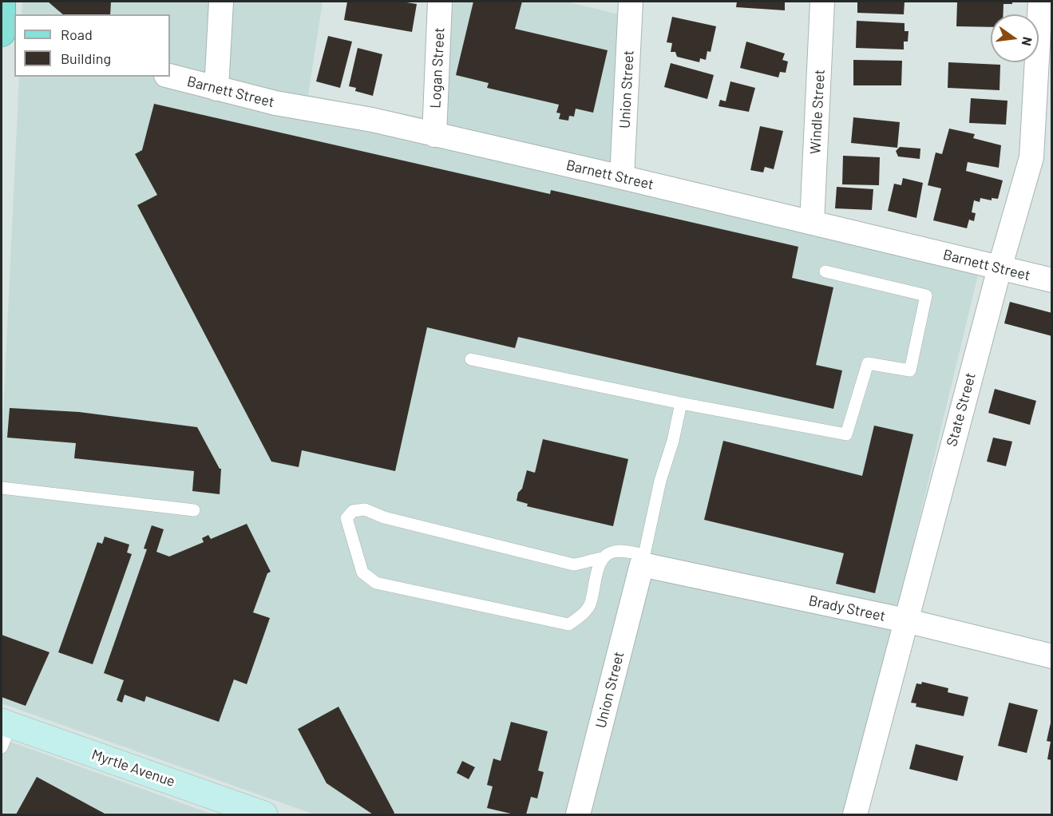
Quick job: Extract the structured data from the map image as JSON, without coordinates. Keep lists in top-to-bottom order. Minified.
{"streets":{"main road":["Myrtle Avenue"],"street":["Logan Street","Union Street","Barnett Street","Windle Street","State Street","Brady Street"]},"crossings":[["Logan Street","Barnett Street"],["Union Street","Barnett Street"],["Union Street","Brady Street"],["Barnett Street","Windle Street"],["Barnett Street","State Street"],["State Street","Brady Street"]],"legend":["Road","Building"],"north":"right"}
